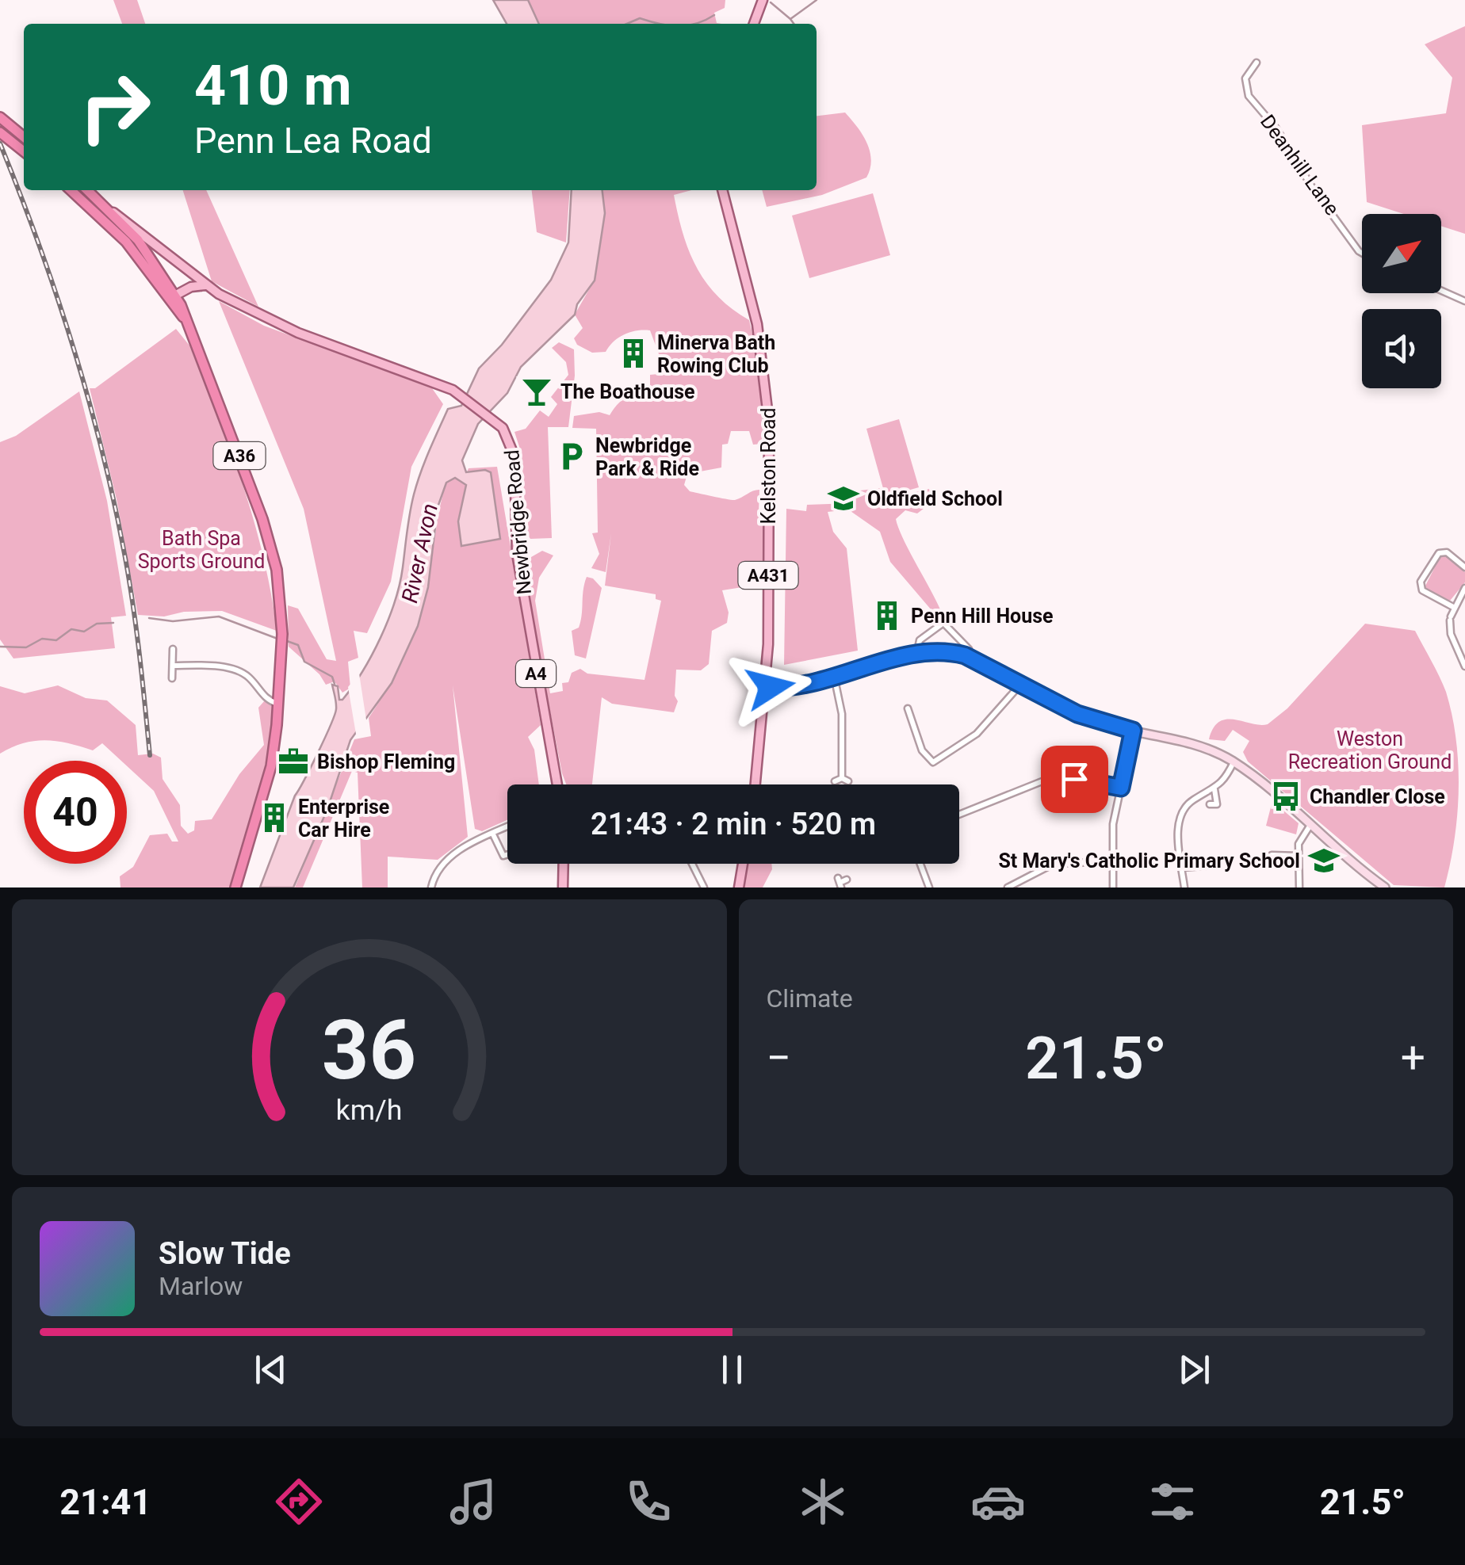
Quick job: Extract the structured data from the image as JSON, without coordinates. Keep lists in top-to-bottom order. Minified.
{"streets":{"highway":["A36","A4"],"main road":["Kelston Road","Newbridge Road","A431"],"street":["Deanhill Lane"]},"crossings":[["A36","A4"],["Newbridge Road","A4"]],"water":["River Avon"],"parks":["Bath Spa Sports Ground","Weston Recreation Ground"],"places":{"building":["Minerva Bath Rowing Club","Penn Hill House","Enterprise Car Hire"],"bar":["The Boathouse"],"parking":["Newbridge Park & Ride"],"school or university":["Oldfield School","St Mary's Catholic Primary School"],"office":["Bishop Fleming"],"bus stop":["Chandler Close"]},"north":"top right","page":{"turn":["410 m","Penn Lea Road"],"limit":"40","trip":"21:43 · 2 min · 520 m","tile":"Climate","heat":["−","21.5°","+"],"song":["Slow Tide","Marlow"],"tabs":["21:41","21.5°"],"gauge":["36","km/h"]}}
